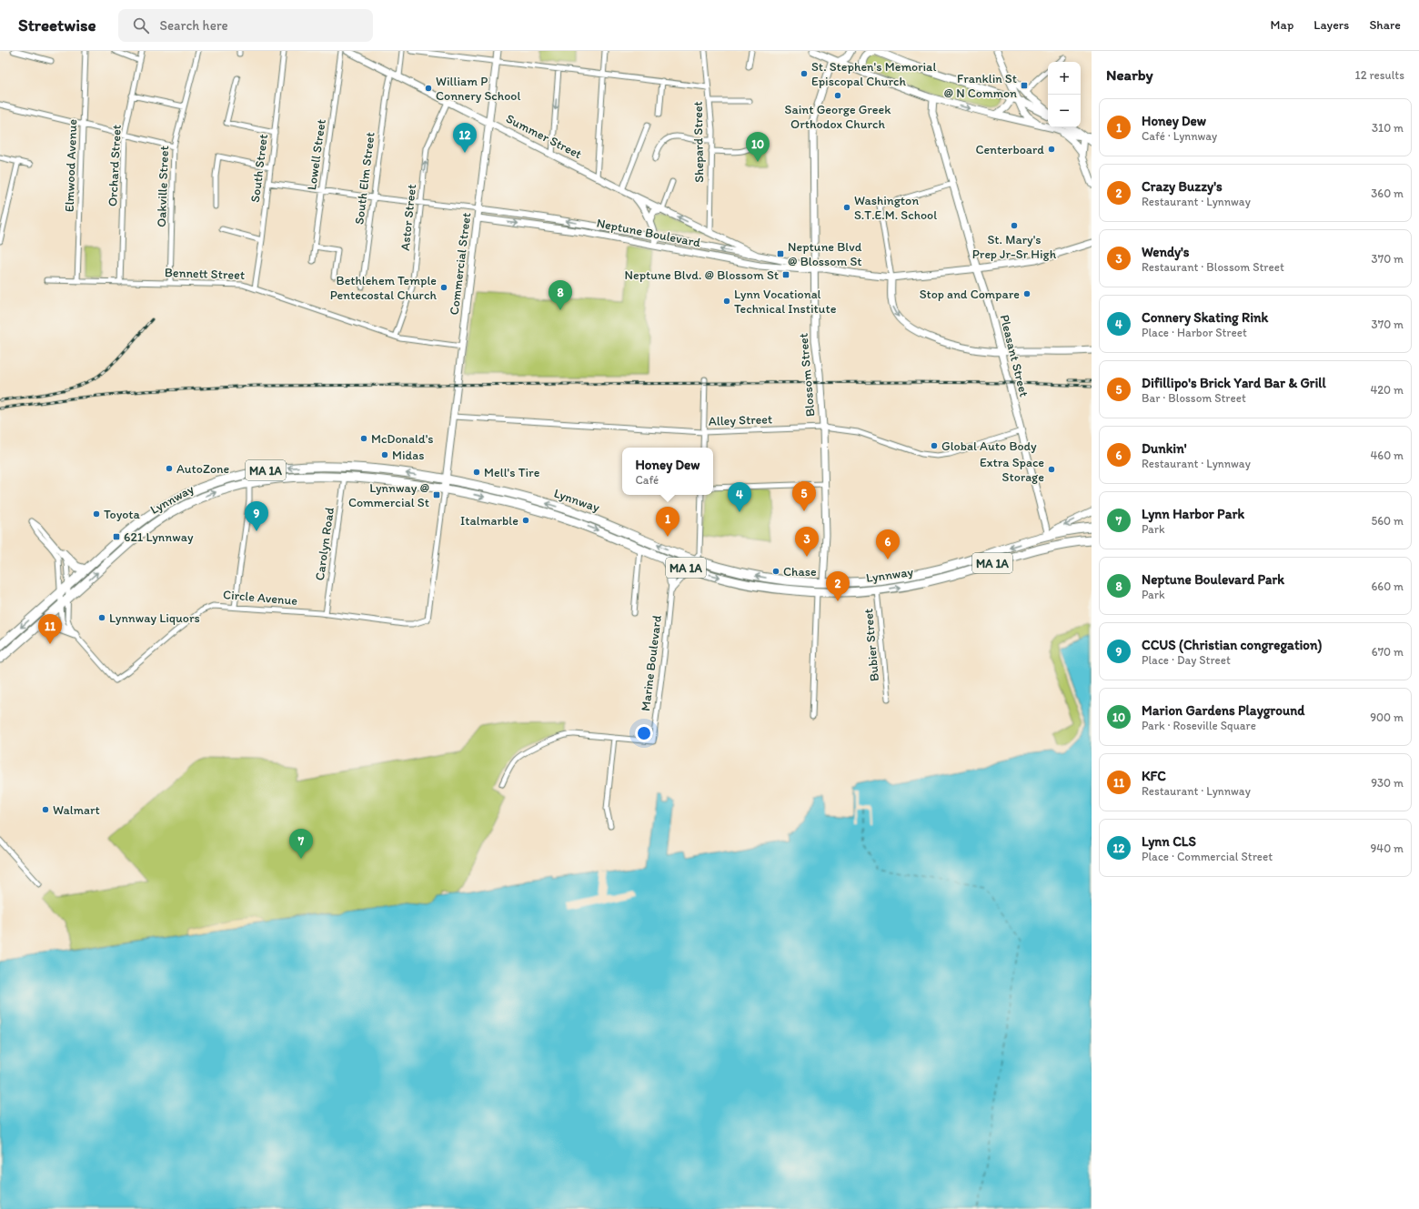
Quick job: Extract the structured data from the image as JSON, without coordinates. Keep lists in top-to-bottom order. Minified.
{"streets":{"highway":["MA 1A","Lynnway"],"main road":["Summer Street","Neptune Boulevard","Commercial Street","Pleasant Street","Blossom Street"],"street":["Shepard Street","Lowell Street","Elmwood Avenue","Orchard Street","South Street","South Elm Street","Oakville Street","Astor Street","Bennett Street","Alley Street","Carolyn Road","Circle Avenue","Bubier Street","Marine Boulevard"]},"crossings":[["Summer Street","Shepard Street"],["Summer Street","South Elm Street"],["Summer Street","Astor Street"],["Summer Street","Neptune Boulevard"],["Summer Street","Commercial Street"],["Elmwood Avenue","Bennett Street"],["Orchard Street","Bennett Street"],["South Street","Bennett Street"],["Oakville Street","Bennett Street"],["Astor Street","Bennett Street"],["Neptune Boulevard","Commercial Street"],["Neptune Boulevard","Pleasant Street"],["Neptune Boulevard","Blossom Street"],["Commercial Street","Bennett Street"],["Commercial Street","Alley Street"],["Commercial Street","Lynnway"],["Pleasant Street","Alley Street"],["Pleasant Street","MA 1A"],["Pleasant Street","Lynnway"],["Blossom Street","Alley Street"],["Blossom Street","Lynnway"],["MA 1A","Lynnway"],["Lynnway","Carolyn Road"],["Lynnway","Circle Avenue"],["Lynnway","Bubier Street"],["Carolyn Road","Circle Avenue"]],"one_way":["Astor Street"],"places":{"other":["St. Stephen's Memorial Episcopal Church","William P Connery School","Saint George Greek Orthodox Church","Centerboard","Washington S.T.E.M. School","St. Mary's Prep Jr-Sr High","Bethlehem Temple Pentecostal Church","Stop and Compare","Lynn Vocational Technical Institute","McDonald's","Global Auto Body","Midas","AutoZone","Extra Space Storage","Mell's Tire","Toyota","Italmarble","Chase","Lynnway Liquors","Walmart"],"transit":["Franklin St @ N Common","Neptune Blvd @ Blossom St","Neptune Blvd. @ Blossom St","Lynnway @ Commercial St","621 Lynnway"]},"page":{"header":"Streetwise","search":"Search here","nav":["Map","Layers","Share"],"heading":["Nearby","12 results"],"map_buttons":["+","−"],"list":[{"mark":"1","name":"Honey Dew","note":"Café · Lynnway","value":"310 m"},{"mark":"2","name":"Crazy Buzzy's","note":"Restaurant · Lynnway","value":"360 m"},{"mark":"3","name":"Wendy's","note":"Restaurant · Blossom Street","value":"370 m"},{"mark":"4","name":"Connery Skating Rink","note":"Place · Harbor Street","value":"370 m"},{"mark":"5","name":"Difillipo's Brick Yard Bar & Grill","note":"Bar · Blossom Street","value":"420 m"},{"mark":"6","name":"Dunkin'","note":"Restaurant · Lynnway","value":"460 m"},{"mark":"7","name":"Lynn Harbor Park","note":"Park","value":"560 m"},{"mark":"8","name":"Neptune Boulevard Park","note":"Park","value":"660 m"},{"mark":"9","name":"CCUS (Christian congregation)","note":"Place · Day Street","value":"670 m"},{"mark":"10","name":"Marion Gardens Playground","note":"Park · Roseville Square","value":"900 m"},{"mark":"11","name":"KFC","note":"Restaurant · Lynnway","value":"930 m"},{"mark":"12","name":"Lynn CLS","note":"Place · Commercial Street","value":"940 m"}],"pins":["12","10","8","5","4","9","1","3","6","2","11","7"],"popup":["Honey Dew","Café"]}}
